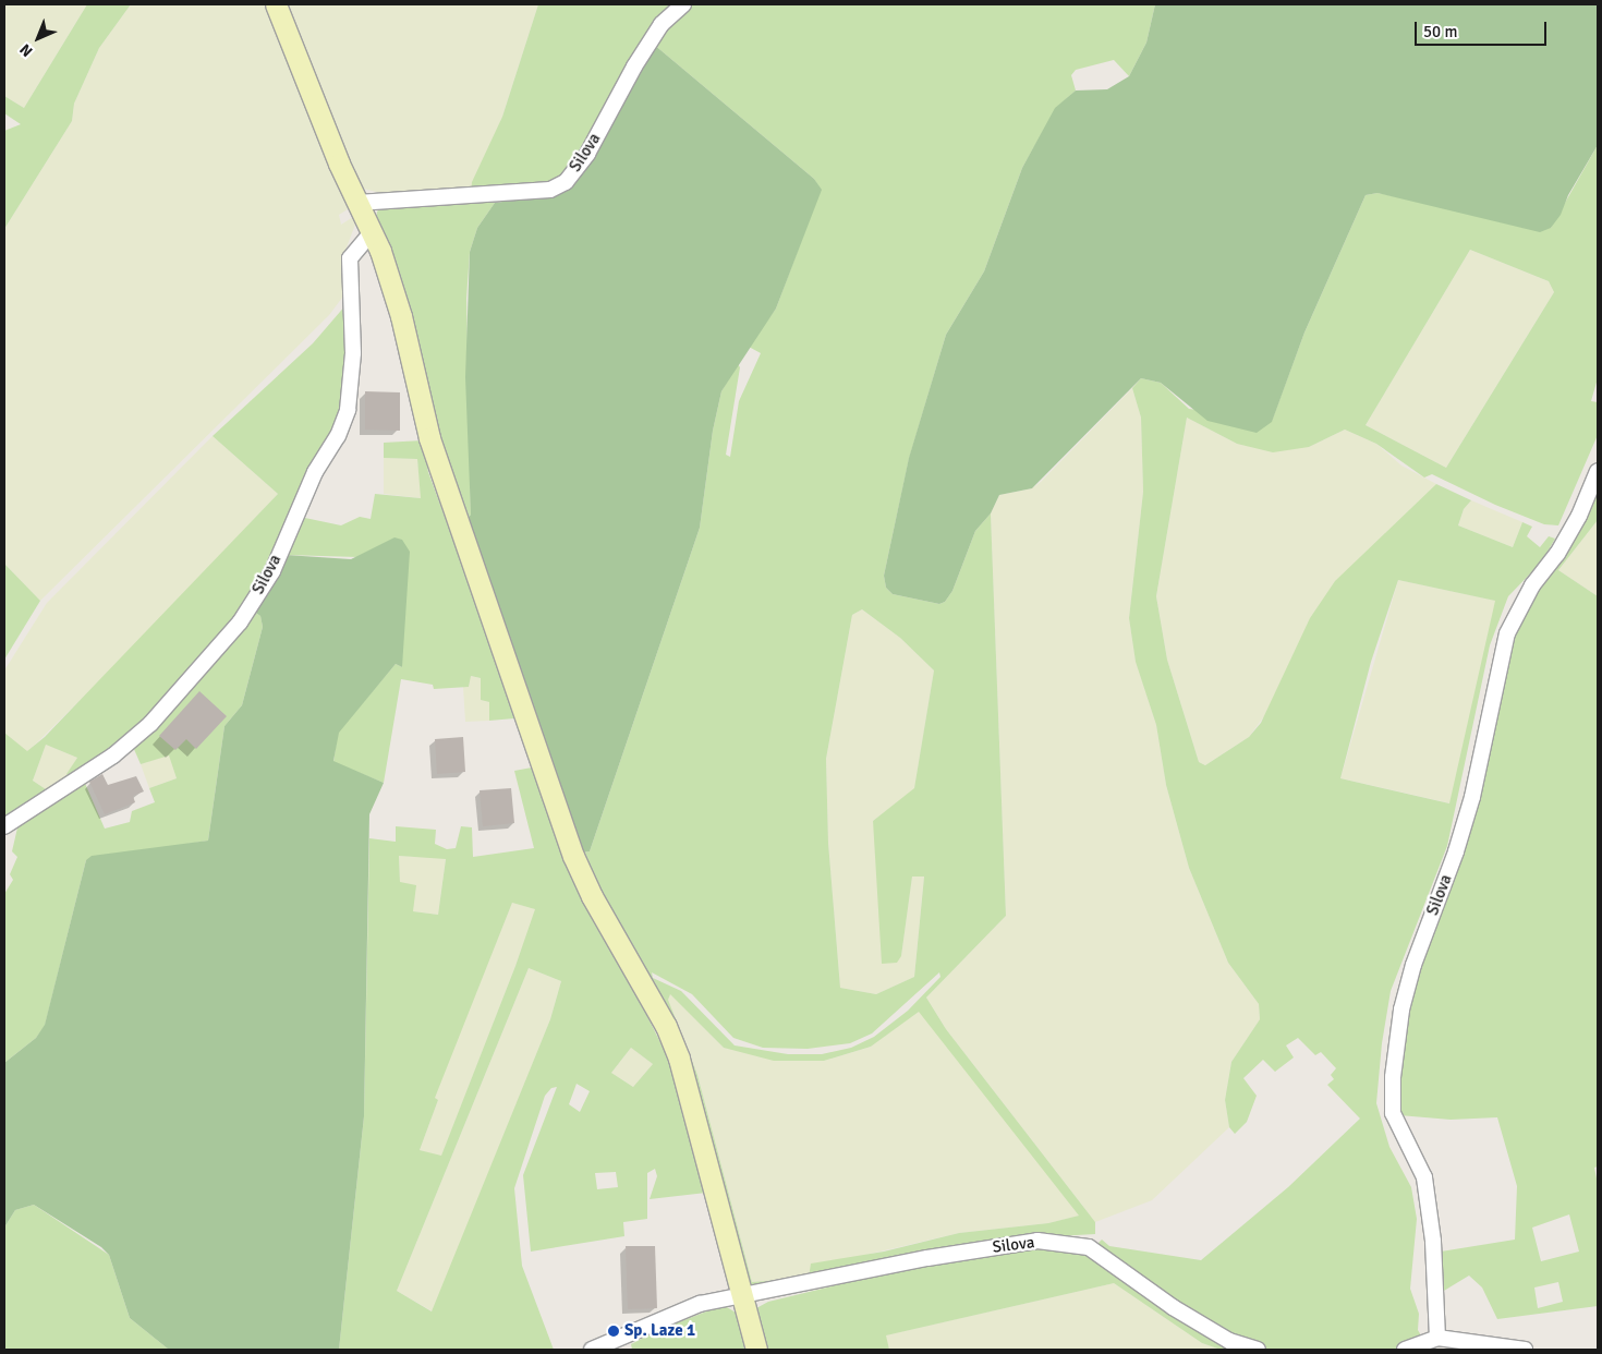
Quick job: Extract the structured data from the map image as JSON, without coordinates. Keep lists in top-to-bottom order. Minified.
{"streets":{"street":["Silova"]},"places":["Sp. Laze 1"],"scale_bar":"50 m","north":"bottom left"}
